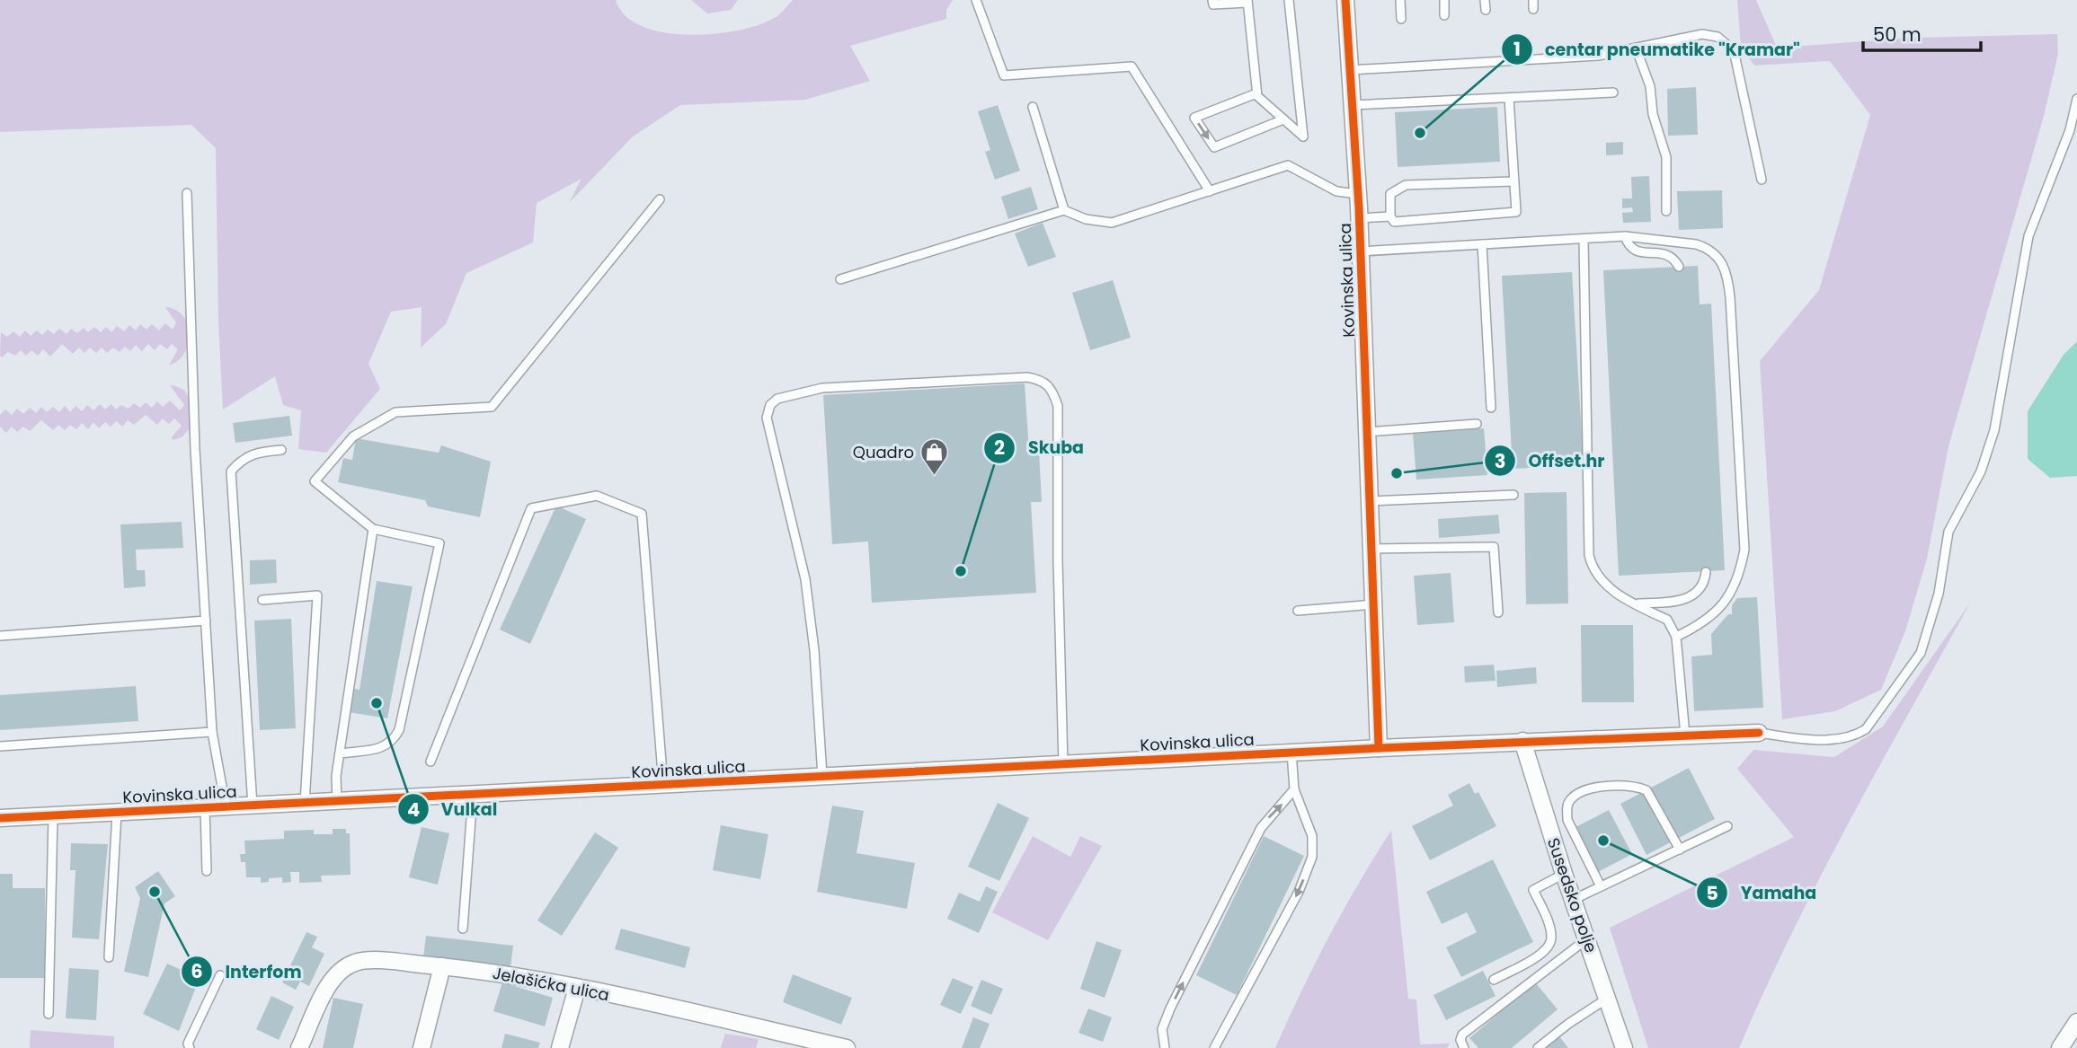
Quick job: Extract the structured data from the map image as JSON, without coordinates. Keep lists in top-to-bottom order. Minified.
{"streets":{"street":["Kovinska ulica","Susedsko polje","Jelašićka ulica"]},"crossings":[["Kovinska ulica","Susedsko polje"]],"places":{"other":["centar pneumatike \"Kramar\"","Offset.hr","Skuba","Vulkal","Yamaha","Interfom"],"shop":["Quadro"]},"scale_bar":"50 m"}
